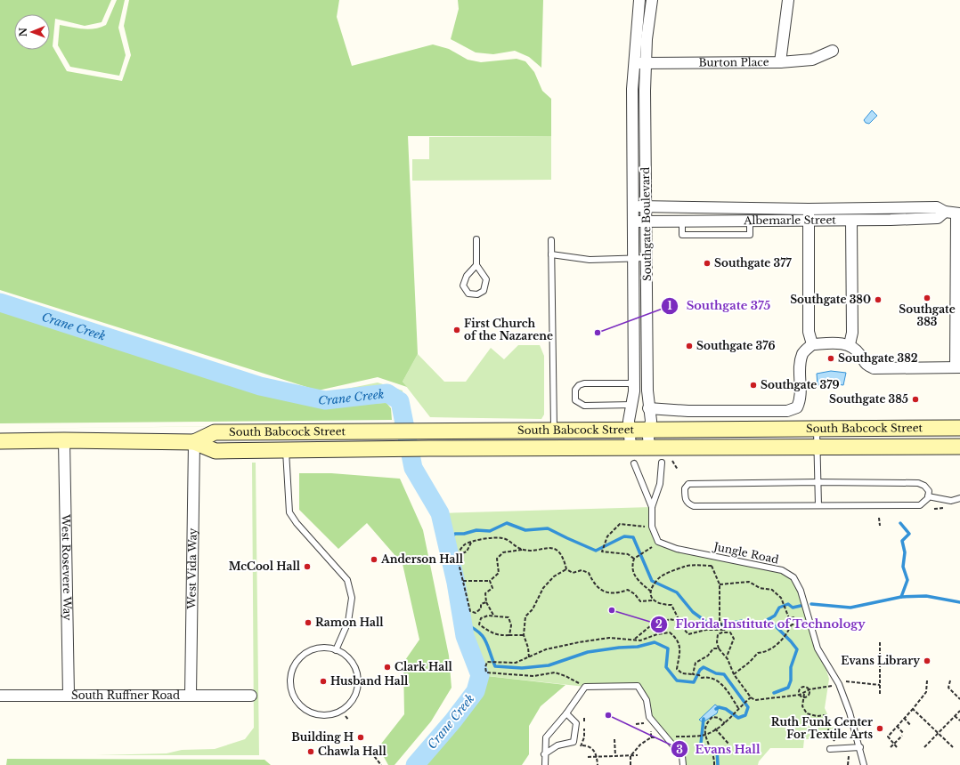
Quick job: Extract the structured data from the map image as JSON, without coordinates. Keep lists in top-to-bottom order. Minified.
{"streets":{"main road":["South Babcock Street"],"street":["Burton Place","Albemarle Street","Southgate Boulevard","West Rosevere Way","West Vida Way","South Ruffner Road"],"lane":["Jungle Road"]},"crossings":[["Burton Place","Southgate Boulevard"],["Albemarle Street","Southgate Boulevard"],["Southgate Boulevard","South Babcock Street"],["South Babcock Street","West Rosevere Way"],["South Babcock Street","West Vida Way"],["West Rosevere Way","South Ruffner Road"],["West Vida Way","South Ruffner Road"]],"water":["Crane Creek"],"places":["Southgate 377","Southgate 383","Southgate 380","First Church of the Nazarene","Southgate 375","Southgate 376","Southgate 382","Southgate 379","Southgate 385","Anderson Hall","McCool Hall","Florida Institute of Technology","Ramon Hall","Evans Library","Clark Hall","Husband Hall","Evans Hall","Ruth Funk Center For Textile Arts","Building H","Chawla Hall"],"north":"left"}
